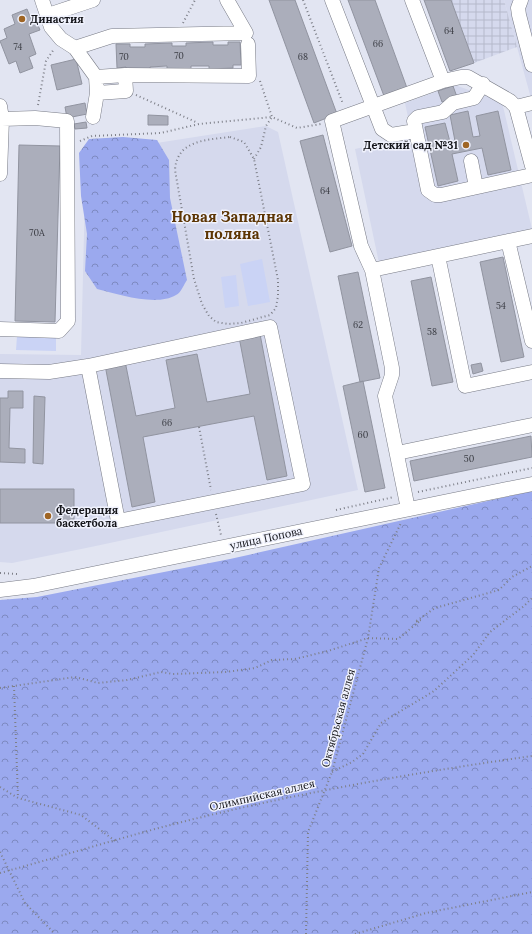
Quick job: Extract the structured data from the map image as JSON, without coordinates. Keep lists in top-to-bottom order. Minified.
{"streets":{"street":["улица Попова"],"path":["Октябрьская аллея","Олимпийская аллея"]},"crossings":[["улица Попова","Октябрьская аллея"],["Октябрьская аллея","Олимпийская аллея"]],"districts":["Новая Западная поляна"],"places":["Династия","Детский сад №31","Федерация баскетбола"],"house_numbers":["64","66","74","70","70","68","64","70А","54","62","58","66","60","50"]}
